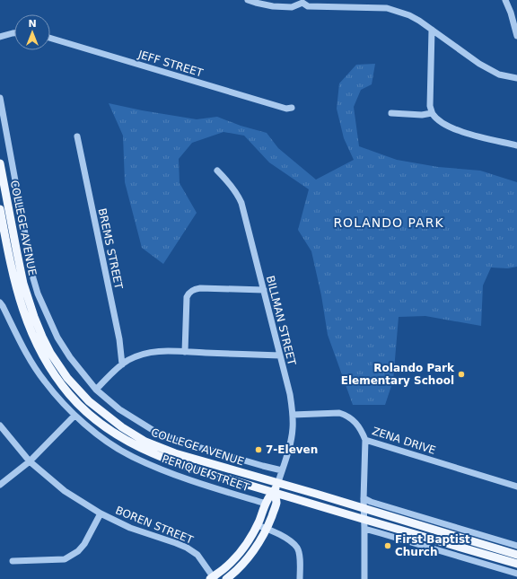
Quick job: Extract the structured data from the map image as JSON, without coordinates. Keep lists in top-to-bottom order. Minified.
{"streets":{"main road":["COLLEGE AVENUE"],"street":["JEFF STREET","BREMS STREET","BILLMAN STREET","ZENA DRIVE","PERIQUE STREET","BOREN STREET"]},"crossings":[["COLLEGE AVENUE","BILLMAN STREET"],["BILLMAN STREET","ZENA DRIVE"]],"districts":["ROLANDO PARK"],"places":["Rolando Park Elementary School","7-Eleven","First Baptist Church"],"north":"top"}
